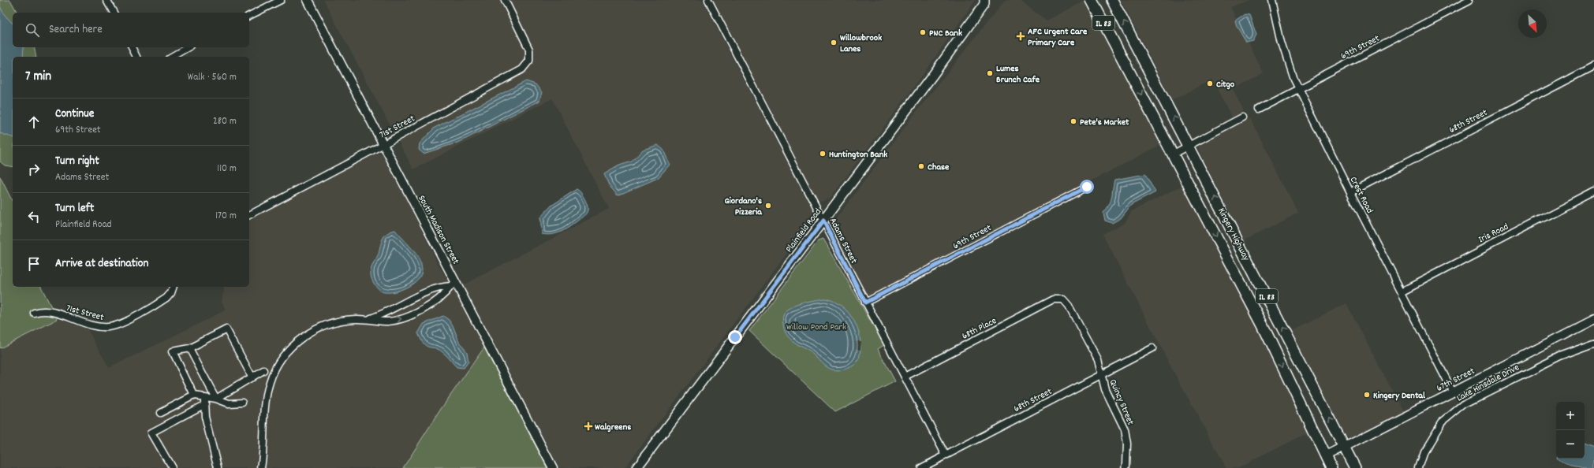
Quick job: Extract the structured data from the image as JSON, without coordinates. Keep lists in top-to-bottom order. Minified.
{"streets":{"highway":["IL 83","Kingery Highway"],"main road":["Plainfield Road"],"street":["69th Street","68th Street","71st Street","Crest Road","South Madison Street","Iris Road","Adams Street","68th Place","67th Street","Lake Hinsdale Drive","Quincy Street"]},"crossings":[["69th Street","Crest Road"],["69th Street","Adams Street"],["68th Street","Crest Road"],["68th Street","Adams Street"],["68th Street","Quincy Street"],["71st Street","South Madison Street"],["Crest Road","Iris Road"],["Crest Road","67th Street"],["Plainfield Road","Adams Street"],["Kingery Highway","67th Street"],["Adams Street","68th Place"],["68th Place","Quincy Street"]],"parks":["Willow Pond Park"],"places":{"other":["PNC Bank","Willowbrook Lanes","Lumes Brunch Cafe","Citgo","Pete's Market","Huntington Bank","Chase","Giordano's Pizzeria","Kingery Dental"],"health":["AFC Urgent Care Primary Care","Walgreens"]},"north":"bottom right","page":{"search":"Search here","heading":["7 min","Walk · 560 m"],"list":[["Continue","69th Street","280 m"],["Turn right","Adams Street","110 m"],["Turn left","Plainfield Road","170 m"],"Arrive at destination"],"map_buttons":["+","−"]}}
